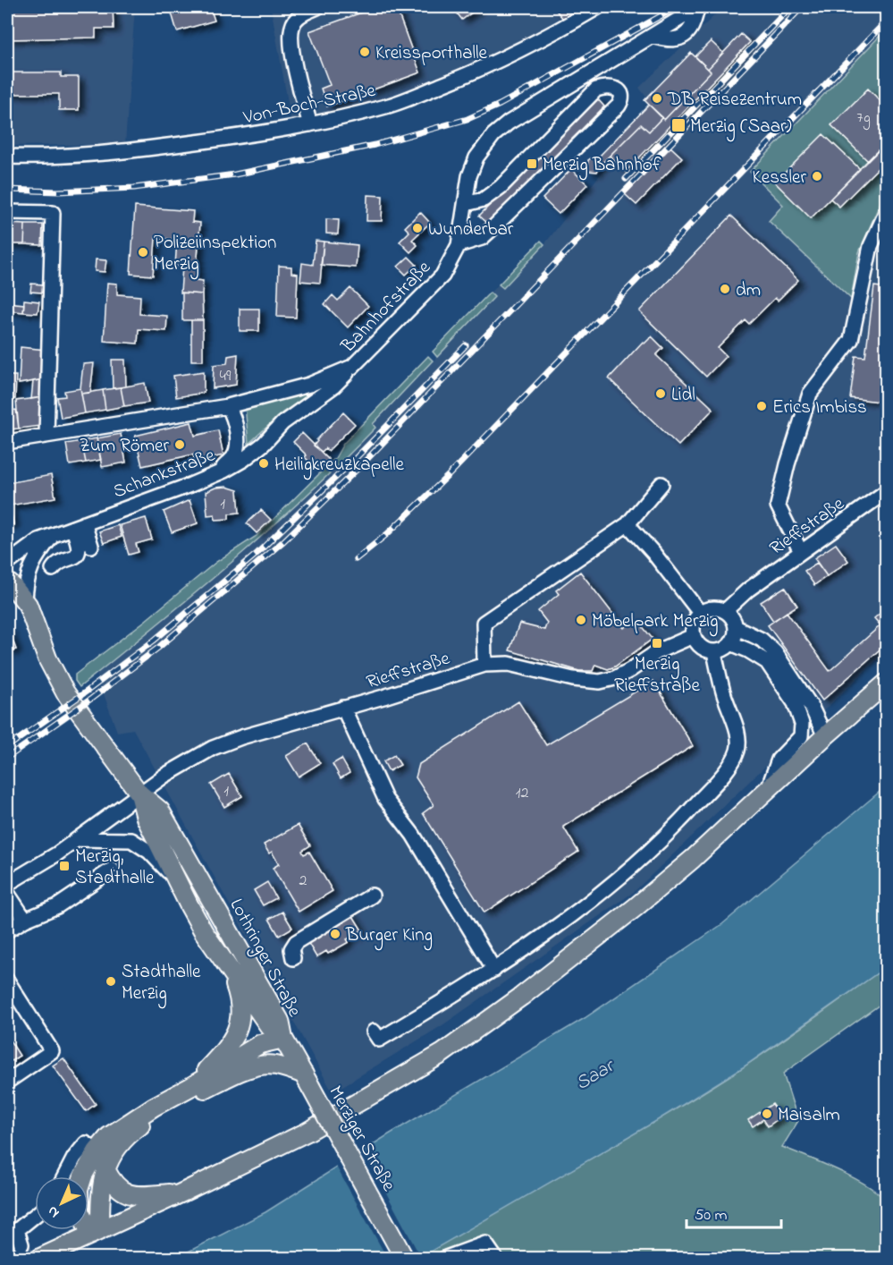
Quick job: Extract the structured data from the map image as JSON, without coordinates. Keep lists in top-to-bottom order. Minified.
{"streets":{"main road":["Lothringer Straße","Merziger Straße"],"street":["Von-Boch-Straße","Bahnhofstraße","Schankstraße","Rieffstraße"]},"crossings":[["Bahnhofstraße","Schankstraße"],["Rieffstraße","Lothringer Straße"],["Lothringer Straße","Merziger Straße"]],"water":["Saar"],"places":{"other":["Kreissporthalle","DB Reisezentrum","Kessler","Wunderbar","Polizeiinspektion Merzig","dm","Lidl","Erics Imbiss","Zum Römer","Heiligkreuzkapelle","Möbelpark Merzig","Burger King","Stadthalle Merzig","Maisalm"],"transit":["Merzig (Saar)","Merzig Bahnhof","Merzig Rieffstraße","Merzig, Stadthalle"]},"house_numbers":["7g","49","1","1","12","2"],"scale_bar":"50 m","north":"bottom left"}
